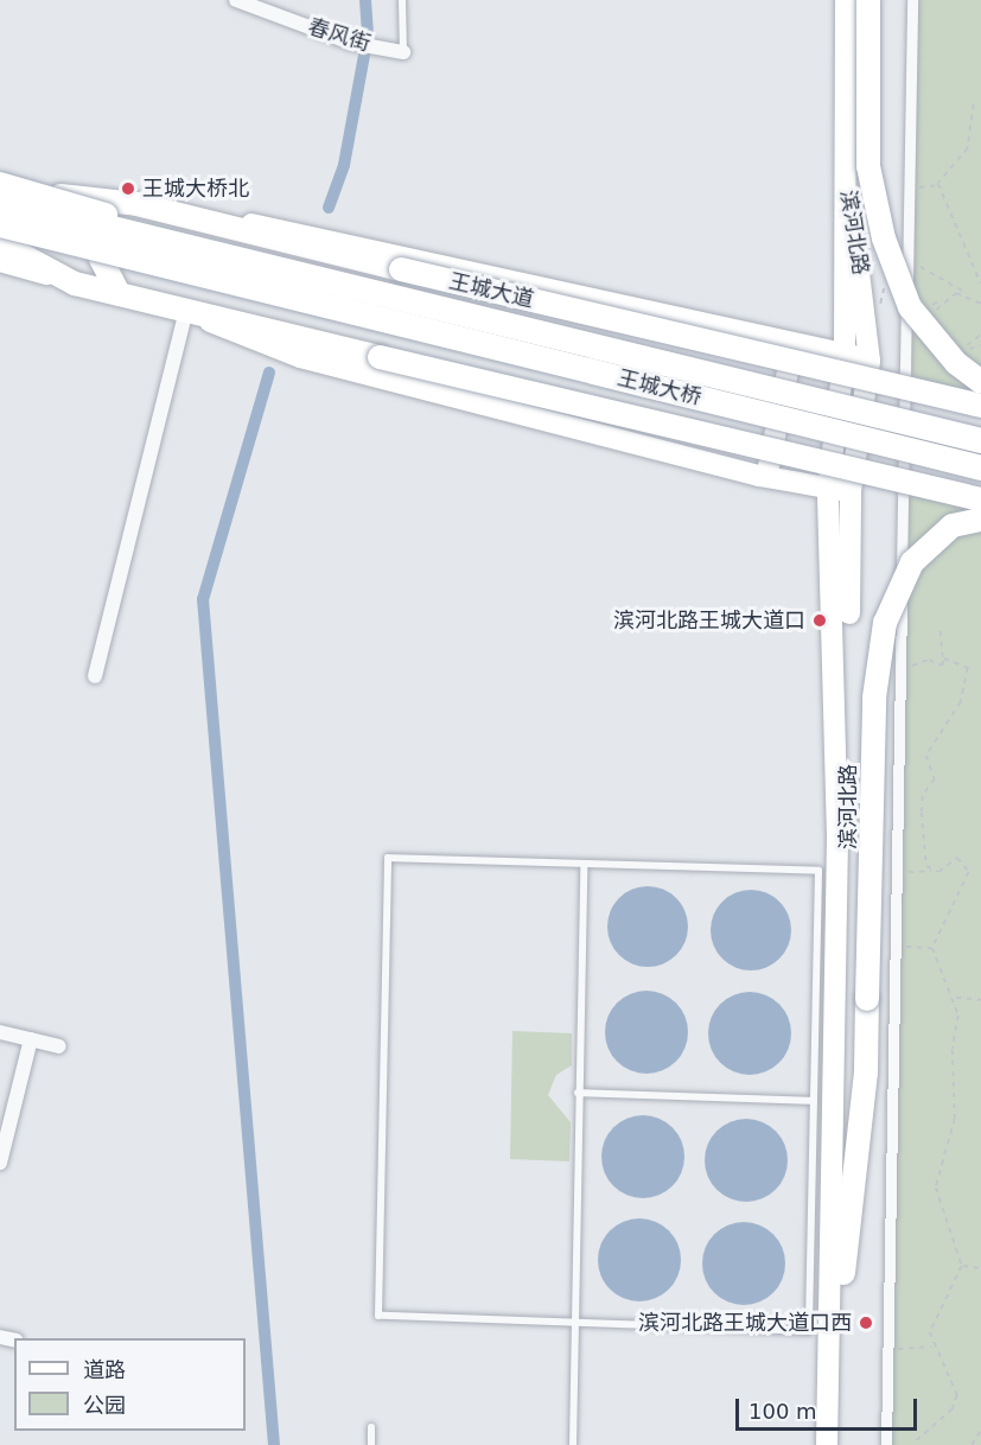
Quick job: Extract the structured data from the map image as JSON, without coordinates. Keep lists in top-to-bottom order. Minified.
{"streets":{"highway":["王城大桥"],"main road":["滨河北路","王城大道"],"street":["春风街"]},"places":["王城大桥北","滨河北路王城大道口","滨河北路王城大道口西"],"legend":["道路","公园"],"scale_bar":"100 m"}
